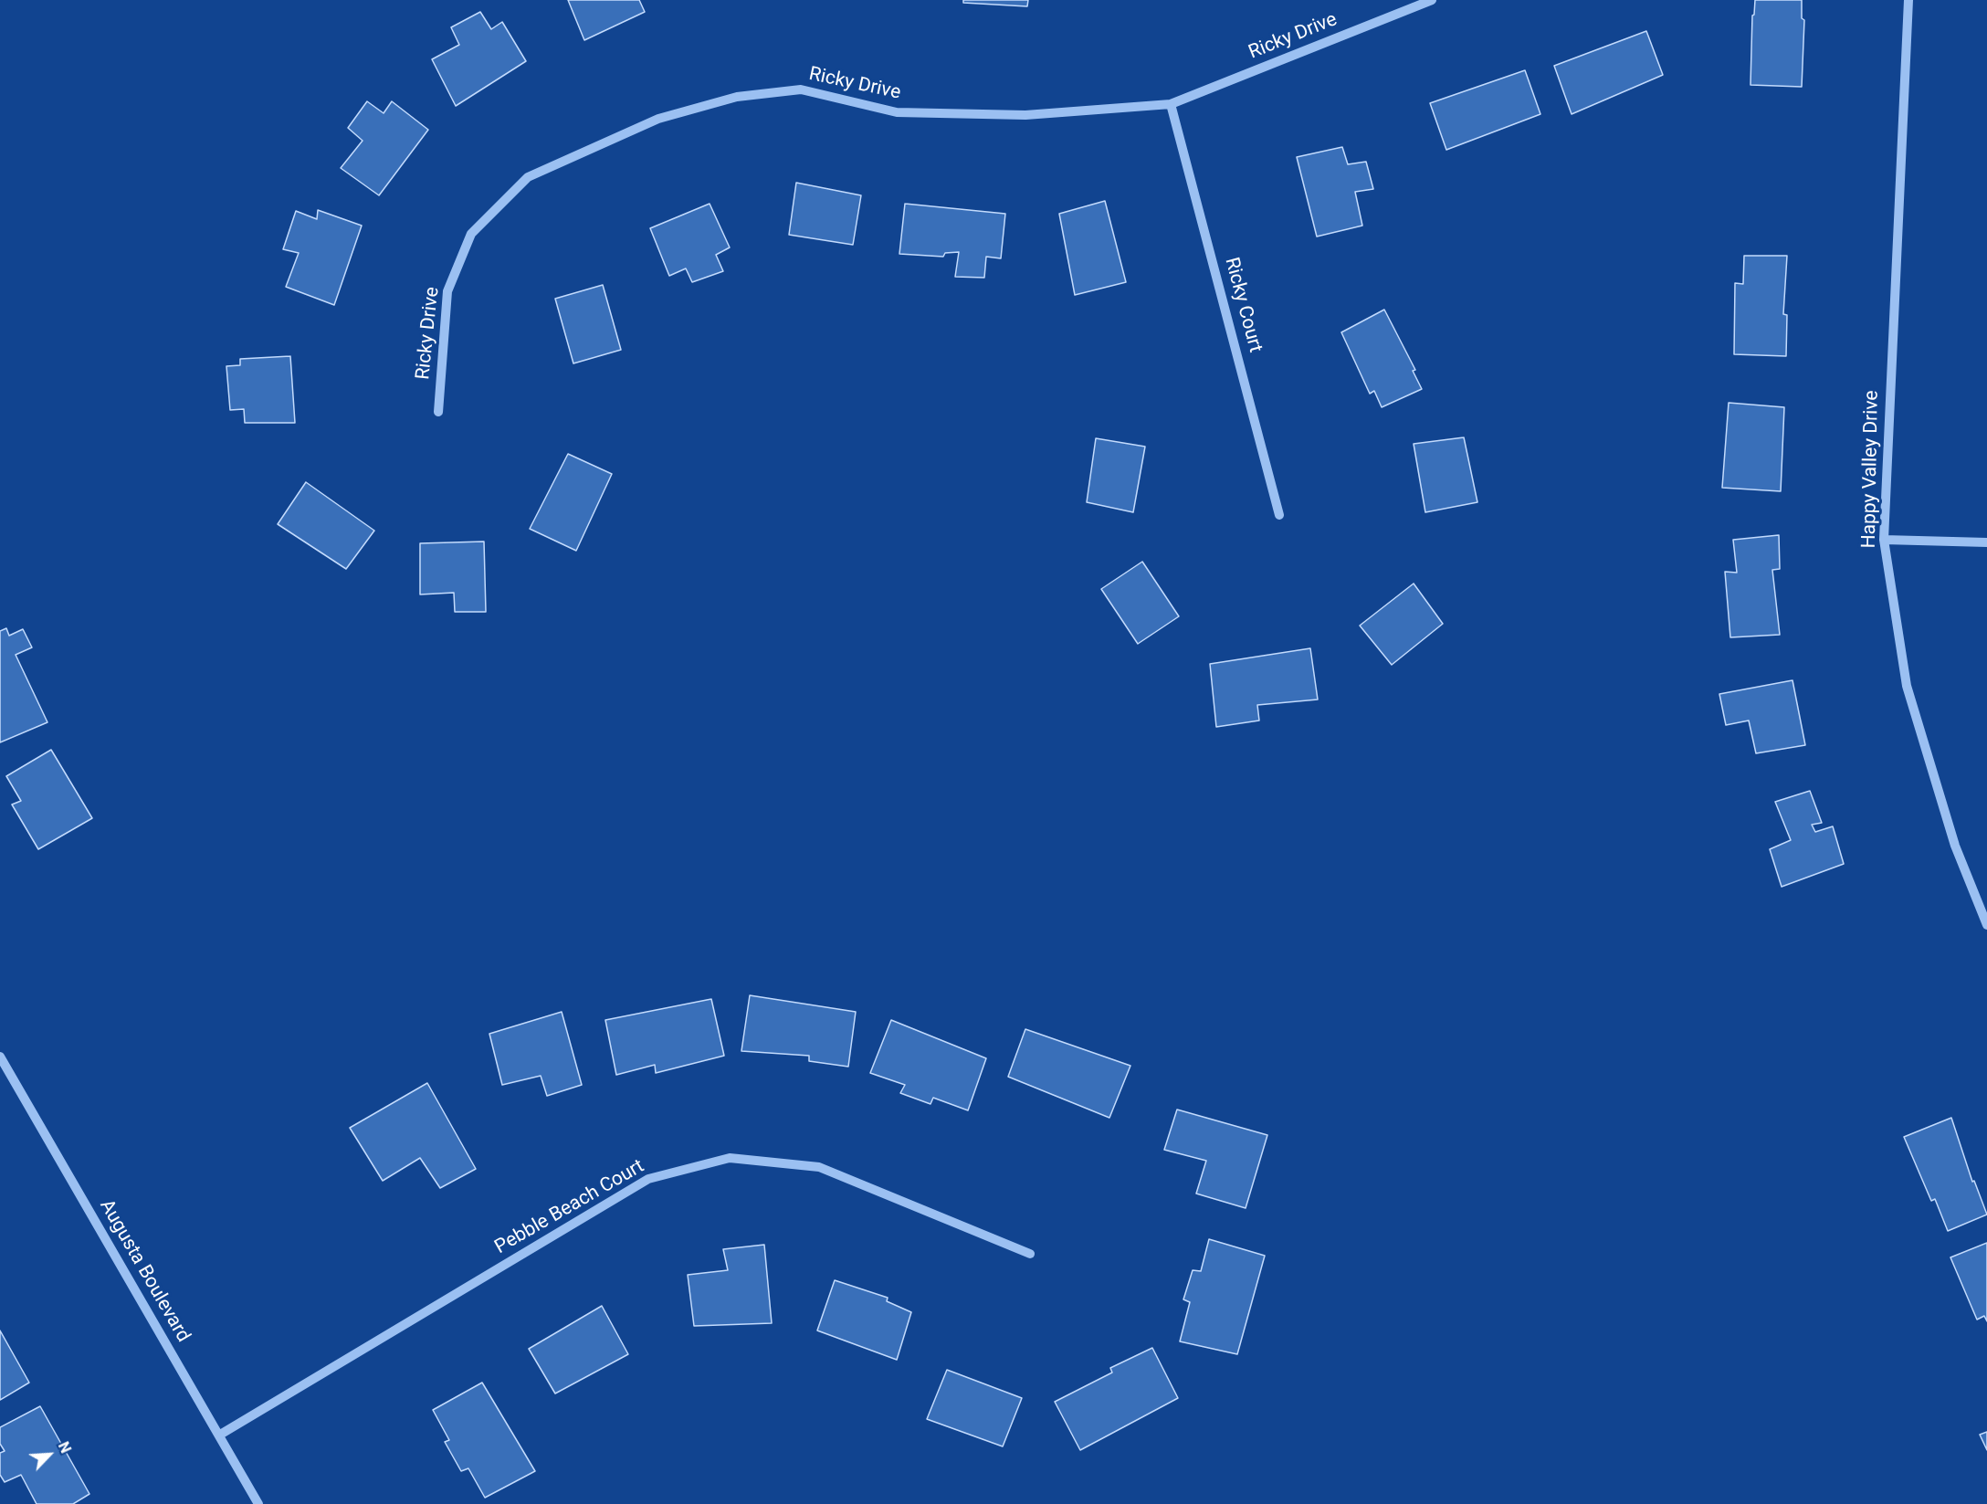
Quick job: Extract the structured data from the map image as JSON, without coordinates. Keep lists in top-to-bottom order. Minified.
{"streets":{"street":["Ricky Drive","Ricky Court","Happy Valley Drive","Pebble Beach Court","Augusta Boulevard"]},"crossings":[["Ricky Drive","Ricky Court"],["Pebble Beach Court","Augusta Boulevard"]],"north":"top right"}
